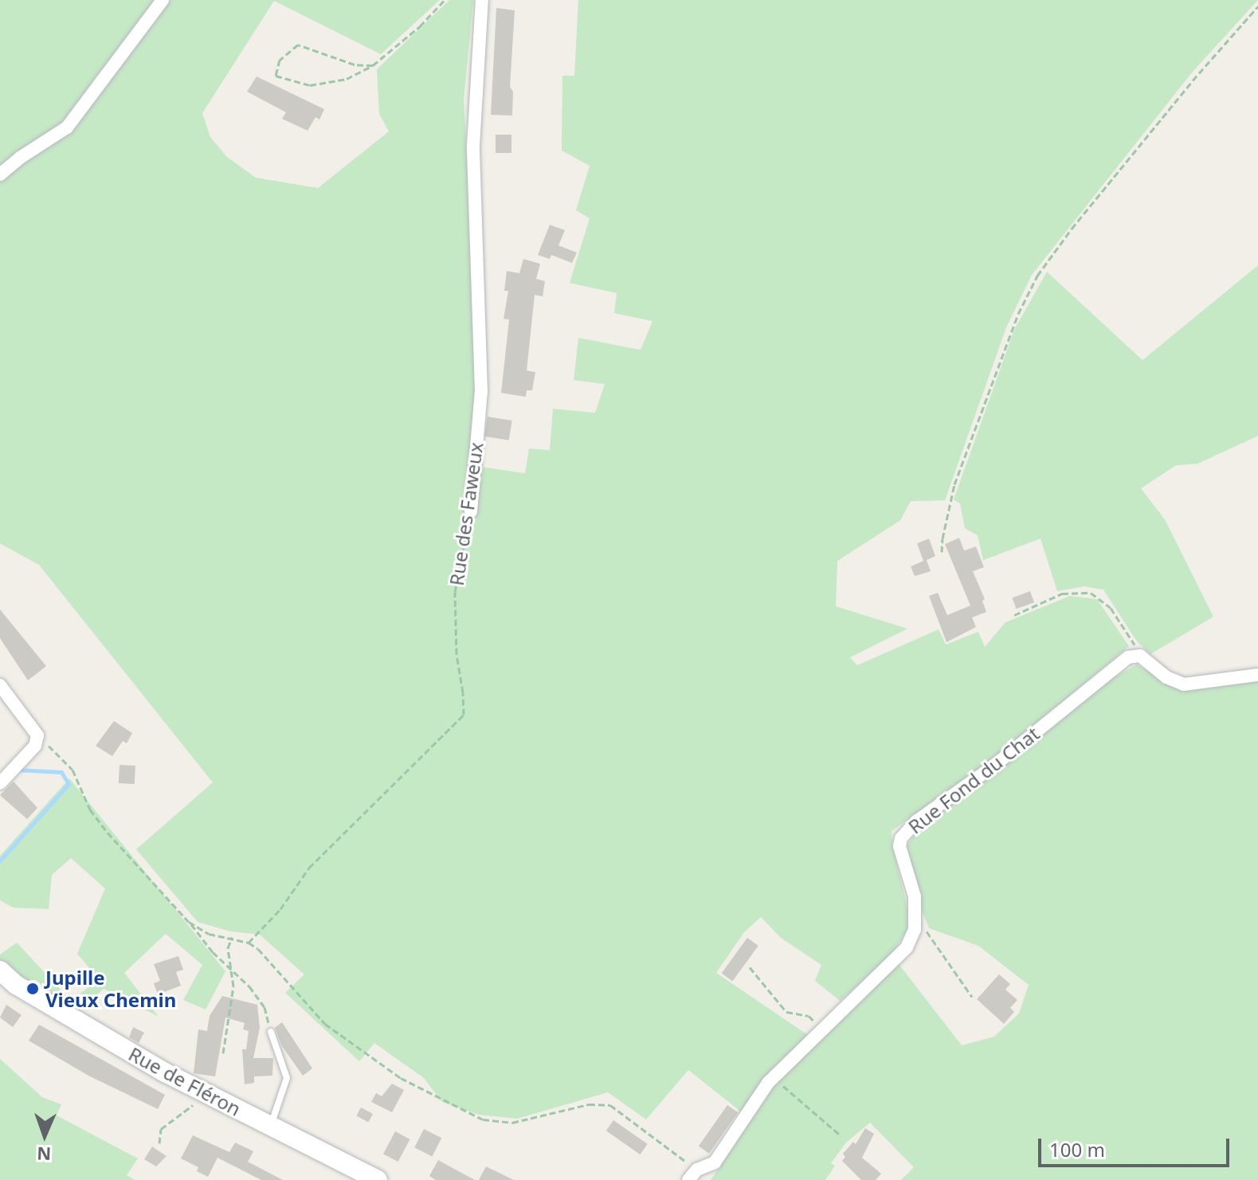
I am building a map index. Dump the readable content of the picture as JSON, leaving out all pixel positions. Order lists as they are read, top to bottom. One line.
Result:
{"streets":{"street":["Rue des Faweux","Rue Fond du Chat","Rue de Fléron"]},"places":["Jupille Vieux Chemin"],"scale_bar":"100 m","north":"bottom"}
